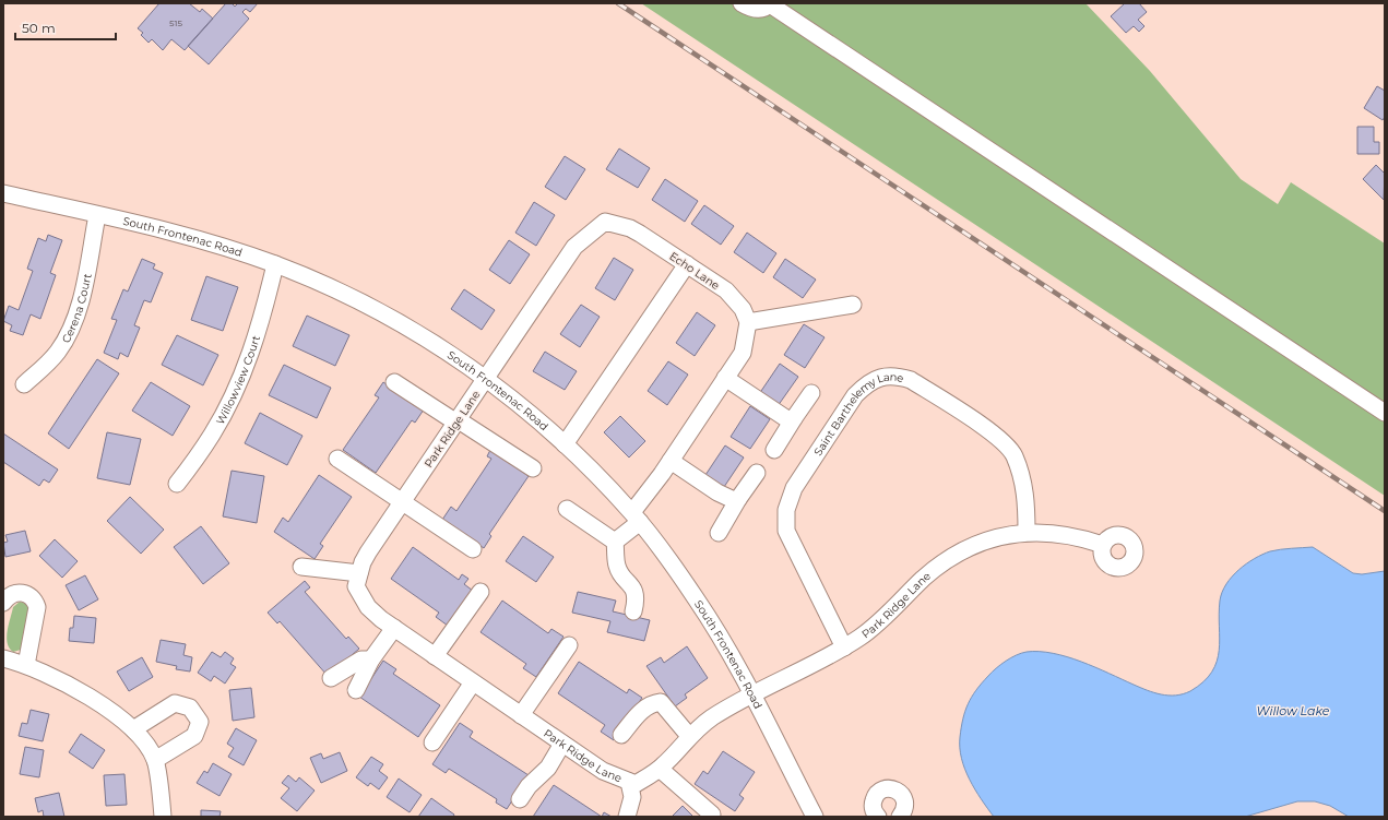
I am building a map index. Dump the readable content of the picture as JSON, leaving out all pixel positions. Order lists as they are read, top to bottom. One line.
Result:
{"streets":{"street":["South Frontenac Road","Echo Lane","Cerena Court","Willowview Court","Saint Barthelemy Lane","Park Ridge Lane"]},"crossings":[["South Frontenac Road","Echo Lane"],["South Frontenac Road","Cerena Court"],["South Frontenac Road","Willowview Court"],["South Frontenac Road","Park Ridge Lane"],["Echo Lane","Park Ridge Lane"],["Saint Barthelemy Lane","Park Ridge Lane"]],"water":["Willow Lake"],"house_numbers":["515"],"scale_bar":"50 m"}
